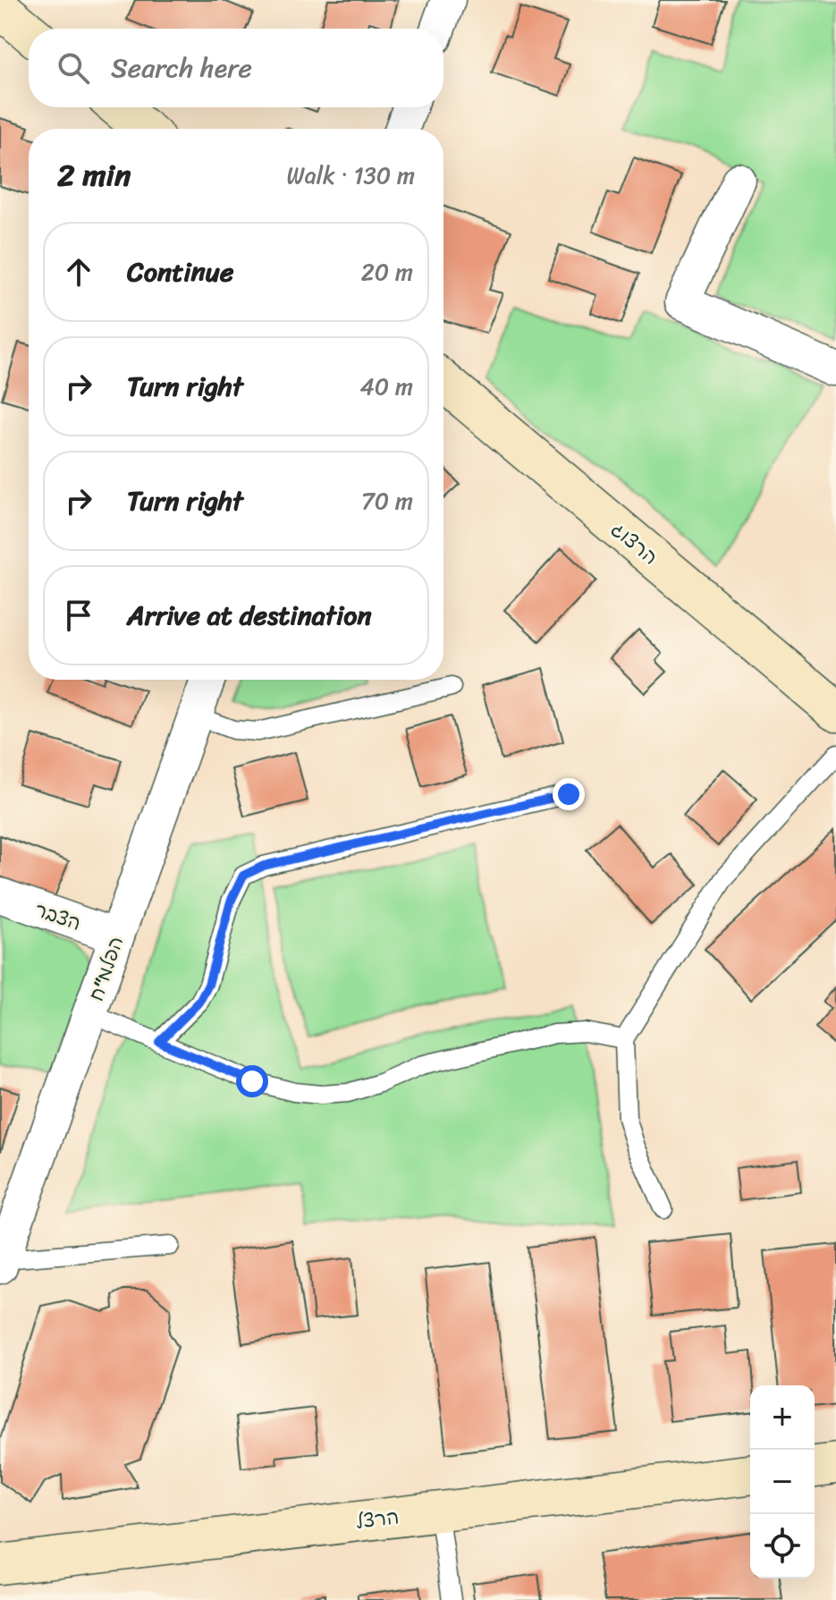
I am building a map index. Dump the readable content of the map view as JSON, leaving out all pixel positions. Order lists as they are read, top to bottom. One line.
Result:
{"streets":{"street":["הרצוג","הצבר","הפלמ\"ח","הרצל"]},"crossings":[["הצבר","הפלמ\"ח"]],"page":{"search":"Search here","heading":["2 min","Walk · 130 m"],"list":[["Continue","20 m"],["Turn right","40 m"],["Turn right","70 m"],"Arrive at destination"],"map_buttons":["+","−"]}}
